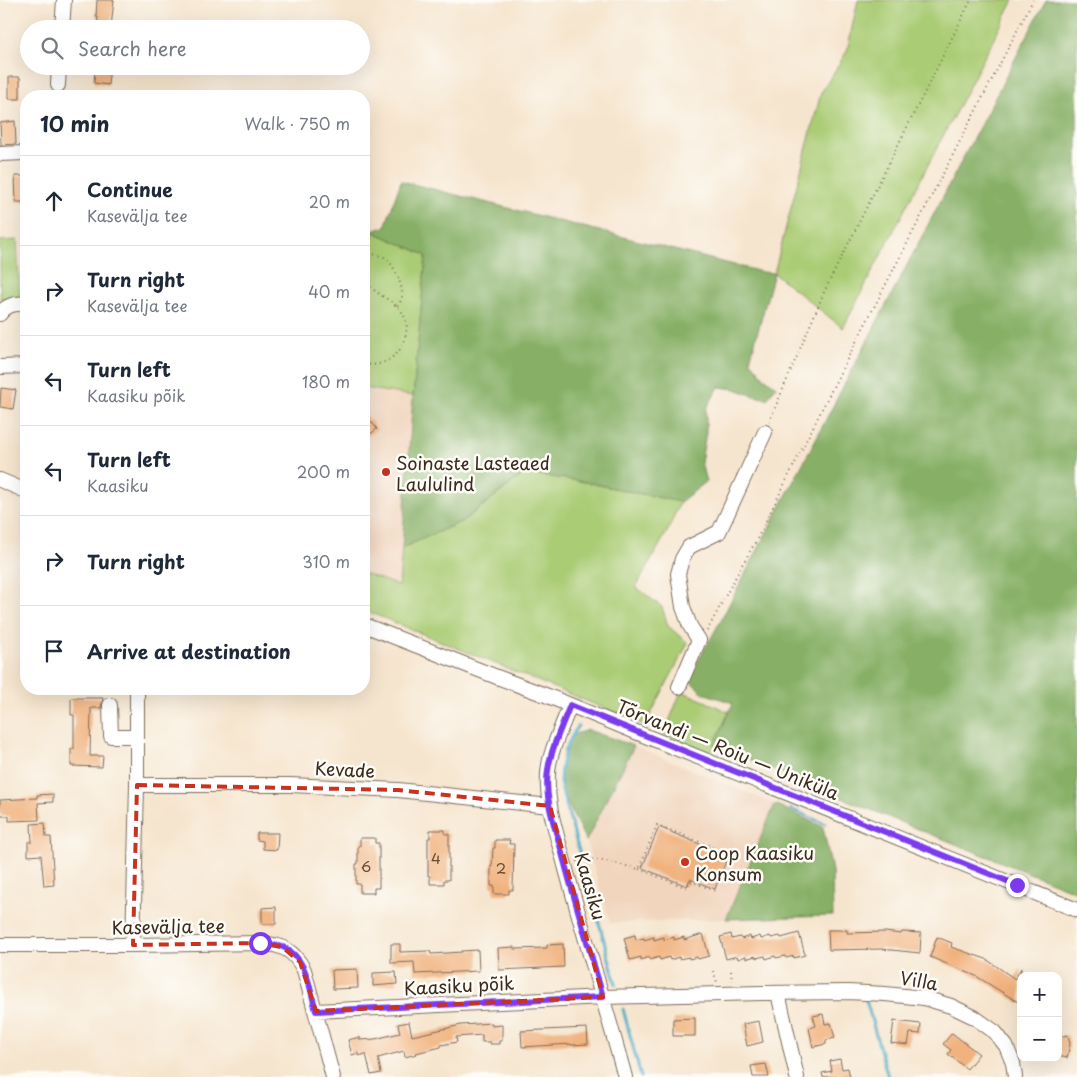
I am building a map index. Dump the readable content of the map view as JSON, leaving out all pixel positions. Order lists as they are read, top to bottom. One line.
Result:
{"streets":{"street":["Tõrvandi — Roiu — Uniküla","Kevade","Kaasiku","Kasevälja tee","Villa","Kaasiku põik"]},"crossings":[["Tõrvandi — Roiu — Uniküla","Kaasiku"],["Kevade","Kaasiku"],["Kaasiku","Villa"],["Kaasiku","Kaasiku põik"],["Kasevälja tee","Kaasiku põik"],["Villa","Kaasiku põik"]],"places":["Soinaste Lasteaed Laululind","Coop Kaasiku Konsum"],"house_numbers":["4","6","2"],"page":{"search":"Search here","heading":["10 min","Walk · 750 m"],"list":[["Continue","Kasevälja tee","20 m"],["Turn right","Kasevälja tee","40 m"],["Turn left","Kaasiku põik","180 m"],["Turn left","Kaasiku","200 m"],["Turn right","310 m"],"Arrive at destination"],"map_buttons":["+","−"]}}
